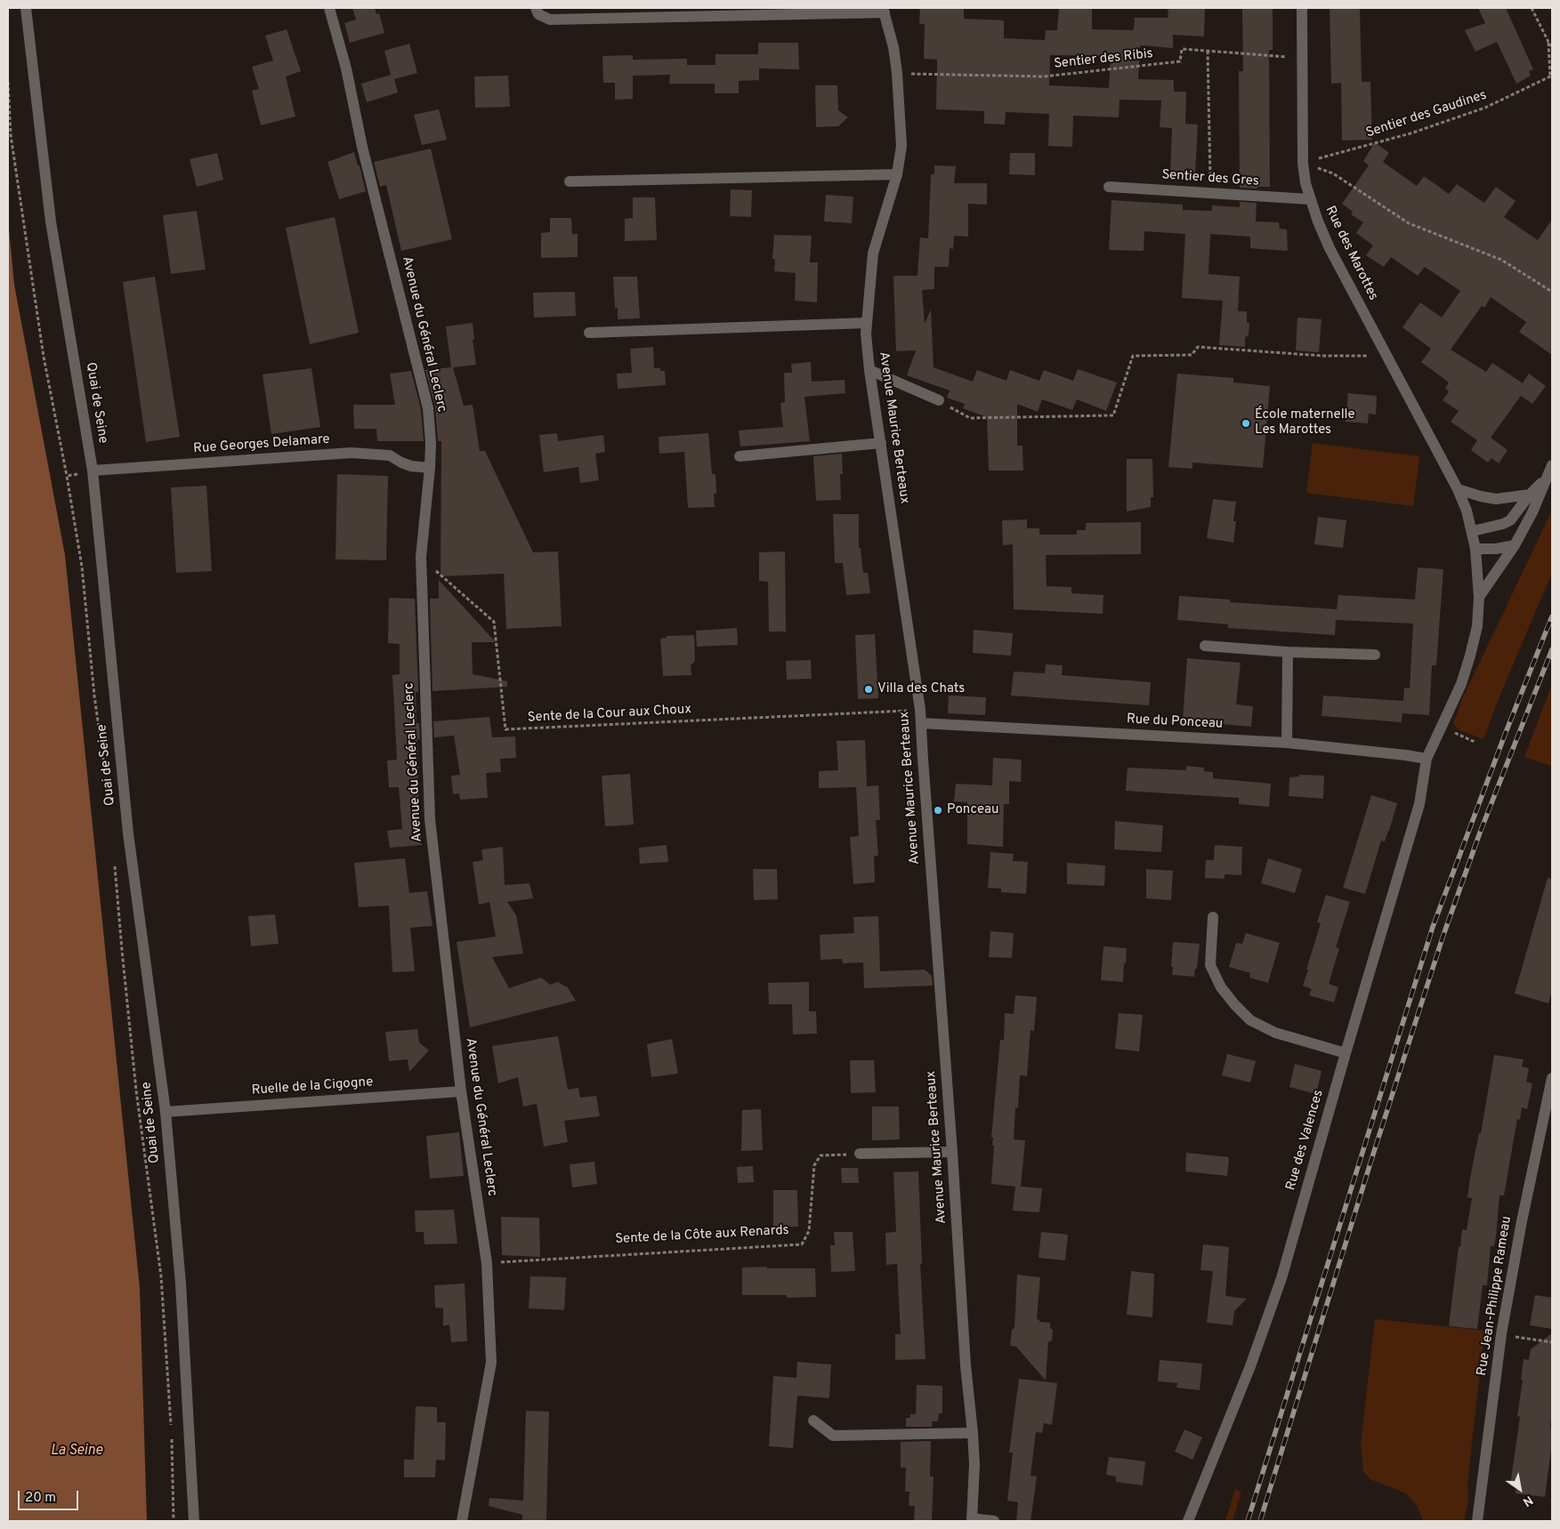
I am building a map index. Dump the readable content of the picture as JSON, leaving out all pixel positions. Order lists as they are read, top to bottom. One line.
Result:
{"streets":{"street":["Sentier des Gres","Rue des Marottes","Avenue du Général Leclerc","Quai de Seine","Avenue Maurice Berteaux","Rue Georges Delamare","Rue du Ponceau","Ruelle de la Cigogne","Rue des Valences","Rue Jean-Philippe Rameau"],"path":["Sentier des Ribis","Sentier des Gaudines","Sente de la Cour aux Choux","Sente de la Côte aux Renards"]},"crossings":[["Sentier des Ribis","Rue des Marottes"],["Sentier des Ribis","Avenue Maurice Berteaux"],["Sentier des Gaudines","Rue des Marottes"],["Sentier des Gres","Rue des Marottes"],["Rue des Marottes","Rue du Ponceau"],["Rue des Marottes","Rue des Valences"],["Avenue du Général Leclerc","Rue Georges Delamare"],["Avenue du Général Leclerc","Sente de la Cour aux Choux"],["Avenue du Général Leclerc","Ruelle de la Cigogne"],["Avenue du Général Leclerc","Sente de la Côte aux Renards"],["Quai de Seine","Rue Georges Delamare"],["Quai de Seine","Ruelle de la Cigogne"],["Avenue Maurice Berteaux","Sente de la Cour aux Choux"],["Avenue Maurice Berteaux","Rue du Ponceau"],["Rue du Ponceau","Rue des Valences"]],"water":["La Seine"],"places":["École maternelle Les Marottes","Villa des Chats","Ponceau"],"scale_bar":"20 m","north":"bottom right"}
